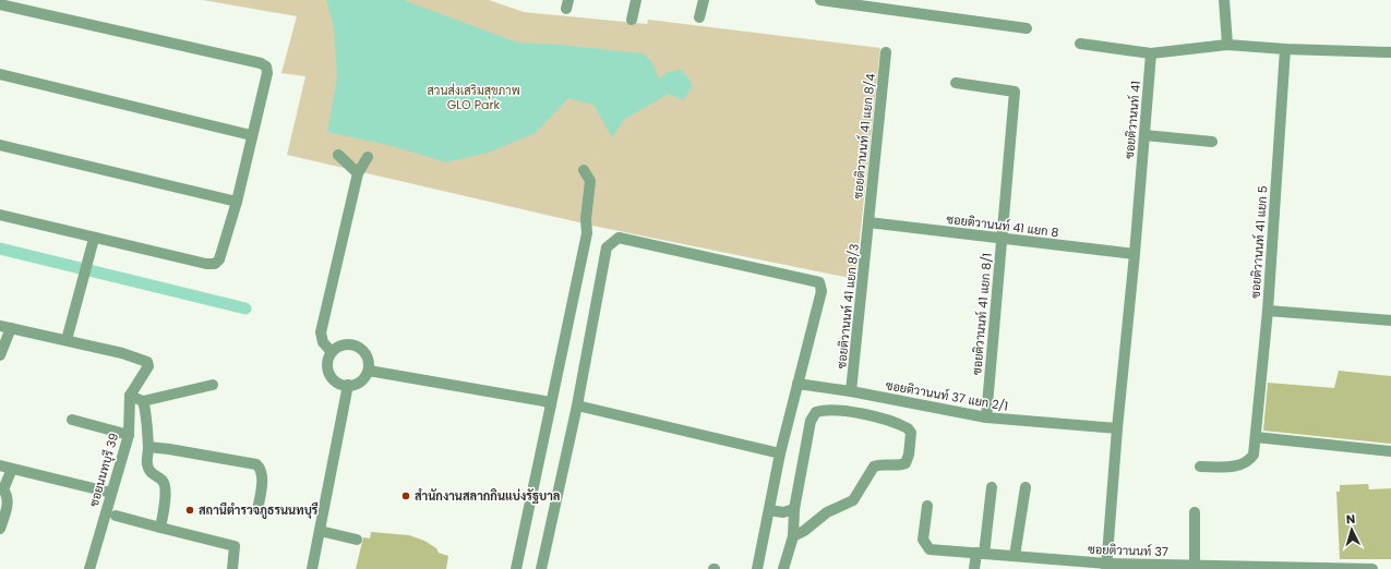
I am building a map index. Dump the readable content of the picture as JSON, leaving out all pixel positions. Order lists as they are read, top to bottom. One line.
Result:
{"streets":{"street":["ซอยติวานนท์ 41","ซอยติวานนท์ 41 แยก 8/4","ซอยติวานนท์ 41 แยก 8","ซอยติวานนท์ 41 แยก 5","ซอยติวานนท์ 41 แยก 8/3","ซอยติวานนท์ 41 แยก 8/1","ซอยติวานนท์ 37 แยก 2/1","ซอยนนทบุรี 39","ซอยติวานนท์ 37"]},"crossings":[["ซอยติวานนท์ 41","ซอยติวานนท์ 41 แยก 8"],["ซอยติวานนท์ 41","ซอยติวานนท์ 37 แยก 2/1"],["ซอยติวานนท์ 41","ซอยติวานนท์ 37"],["ซอยติวานนท์ 41 แยก 8/4","ซอยติวานนท์ 41 แยก 8"],["ซอยติวานนท์ 41 แยก 8/4","ซอยติวานนท์ 41 แยก 8/3"],["ซอยติวานนท์ 41 แยก 8","ซอยติวานนท์ 41 แยก 8/3"],["ซอยติวานนท์ 41 แยก 8","ซอยติวานนท์ 41 แยก 8/1"],["ซอยติวานนท์ 41 แยก 8/3","ซอยติวานนท์ 37 แยก 2/1"],["ซอยติวานนท์ 41 แยก 8/1","ซอยติวานนท์ 37 แยก 2/1"]],"parks":["สวนส่งเสริมสุขภาพ GLO Park"],"places":["สำนักงานสลากกินแบ่งรัฐบาล","สถานีตำรวจภูธรนนทบุรี"],"north":"top"}
